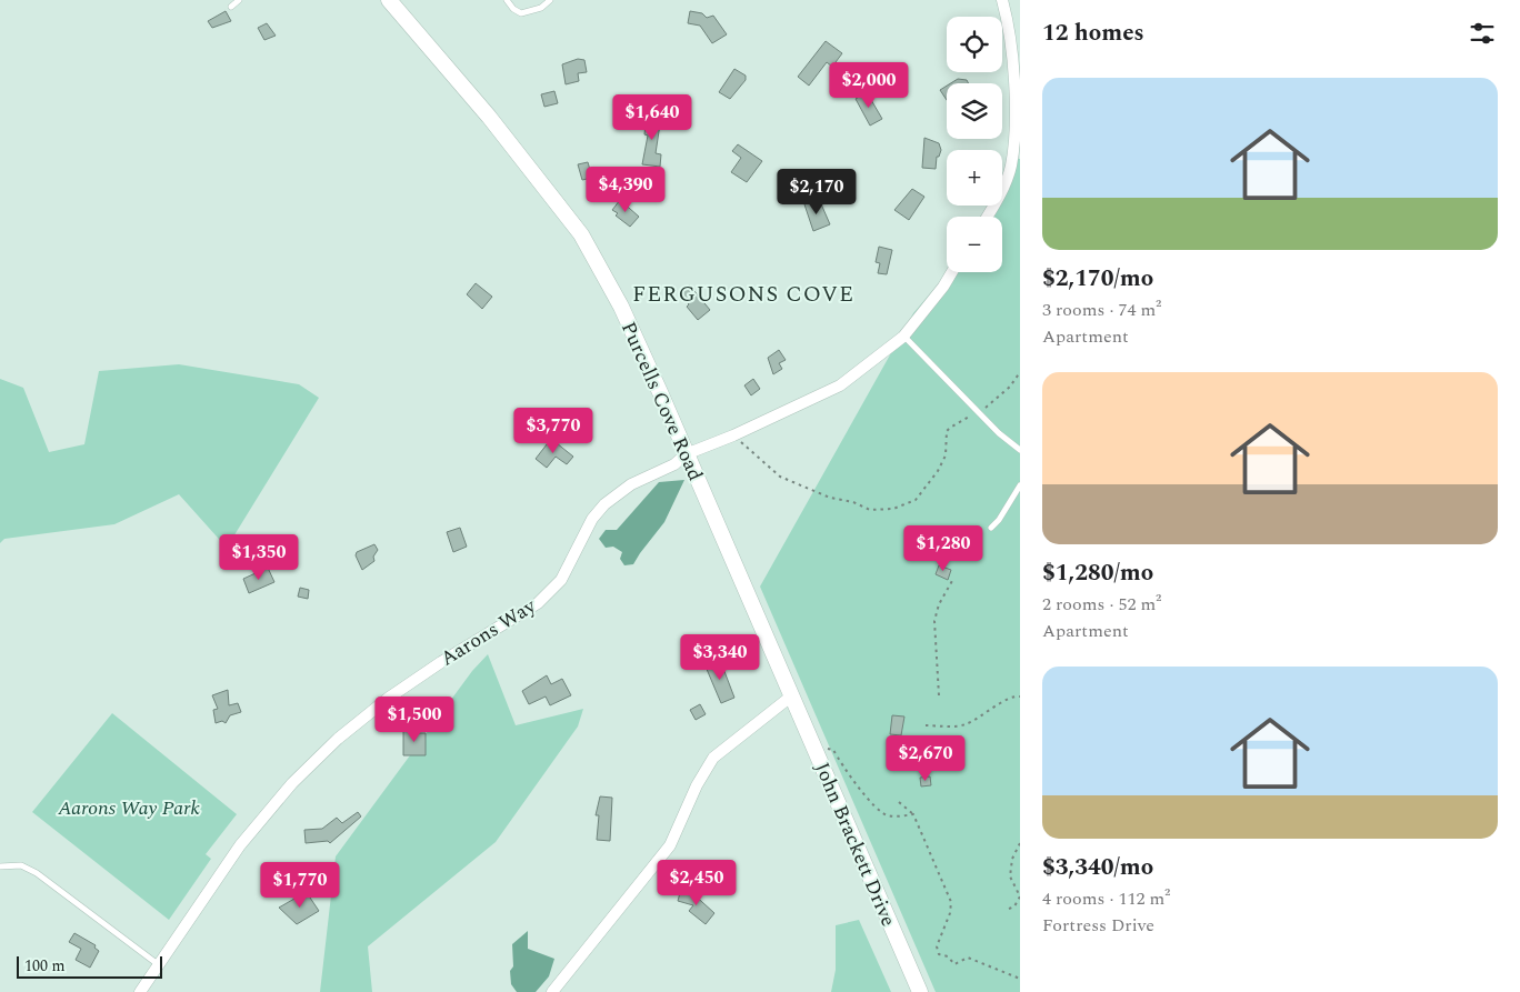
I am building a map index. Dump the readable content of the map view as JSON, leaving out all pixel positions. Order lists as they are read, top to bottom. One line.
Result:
{"streets":{"main road":["Purcells Cove Road","John Brackett Drive"],"street":["Aarons Way"]},"crossings":[["Purcells Cove Road","Aarons Way"],["Purcells Cove Road","John Brackett Drive"]],"districts":["FERGUSONS COVE"],"parks":["Aarons Way Park"],"scale_bar":"100 m","page":{"heading":"12 homes","map_buttons":["+","−"],"price":["$2,000","$1,640","$4,390","$2,170","$3,770","$1,280","$1,350","$3,340","$1,500","$2,670","$2,450","$1,770"],"list":[{"name":"$2,170/mo","note":"3 rooms · 74 m² · Apartment"},{"name":"$1,280/mo","note":"2 rooms · 52 m² · Apartment"},{"name":"$3,340/mo","note":"4 rooms · 112 m² · Fortress Drive"}],"scale":"100 m"}}
